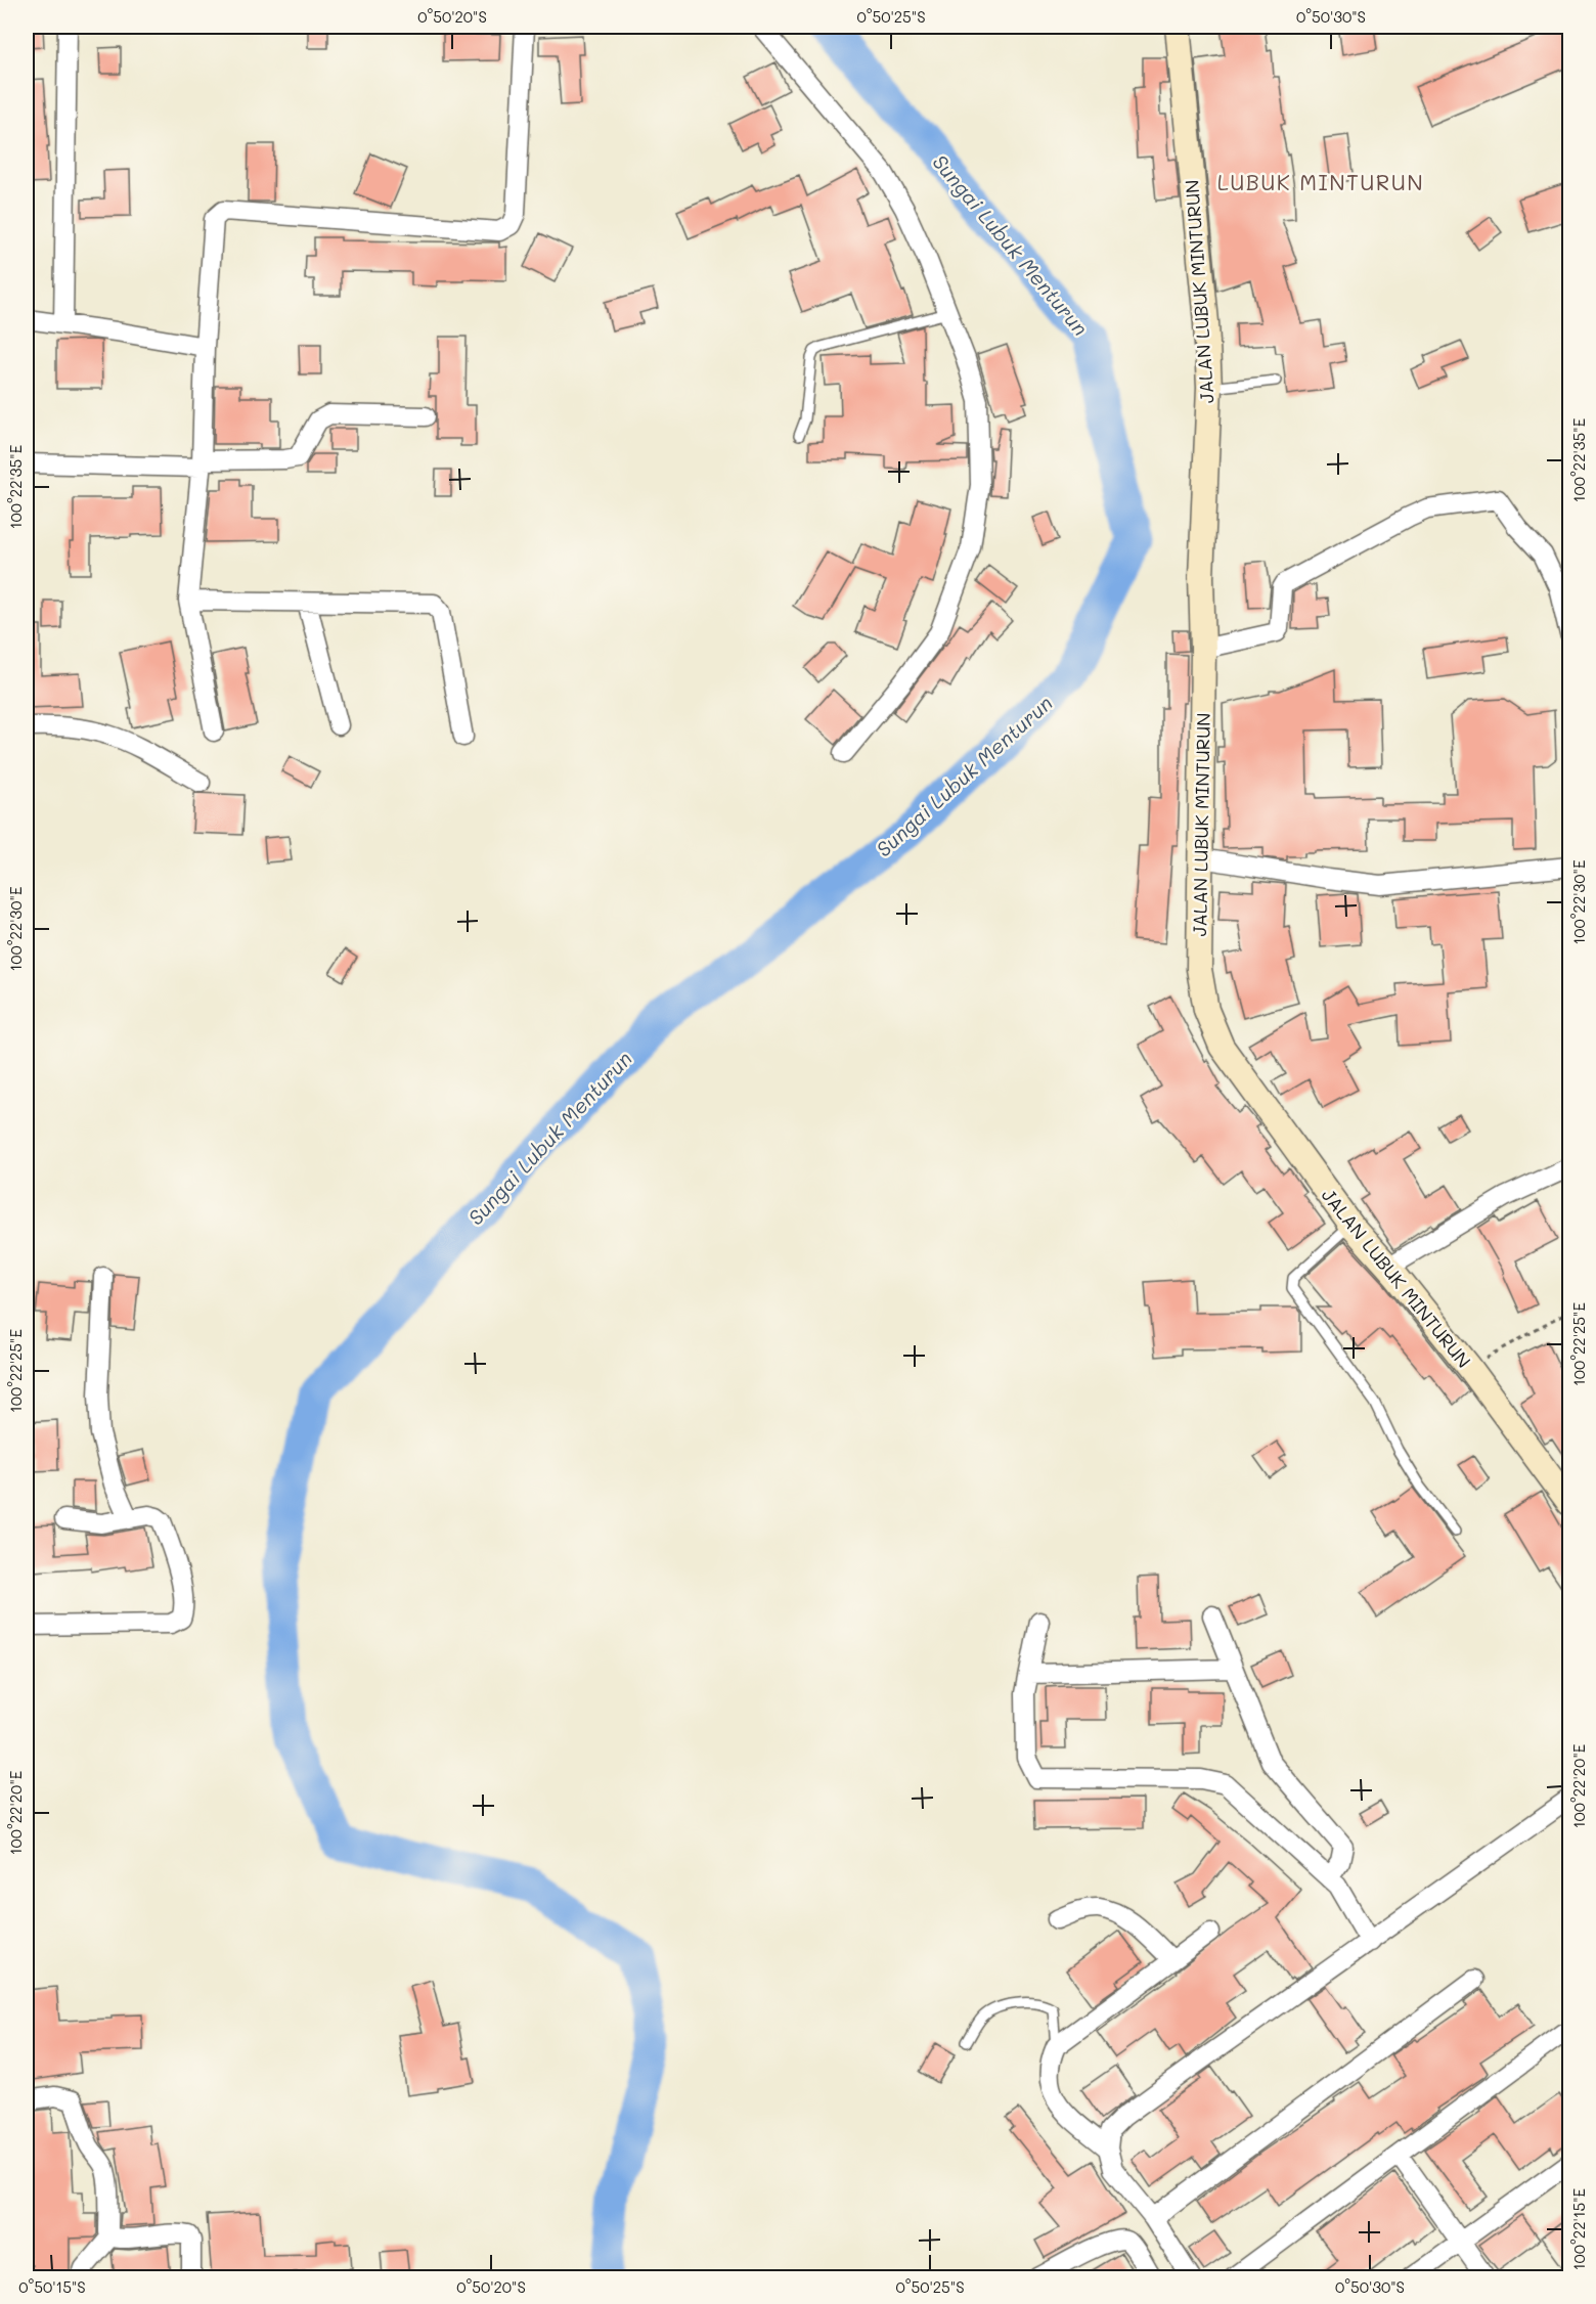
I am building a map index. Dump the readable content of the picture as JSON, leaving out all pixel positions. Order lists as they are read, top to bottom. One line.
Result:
{"streets":{"street":["JALAN LUBUK MINTURUN"]},"districts":["LUBUK MINTURUN"],"water":["Sungai Lubuk Menturun"],"coordinates":["0°50'20\"S","0°50'25\"S","0°50'30\"S","100°22'35\"E","100°22'30\"E","100°22'25\"E","100°22'20\"E","100°22'15\"E","0°50'15\"S"]}
